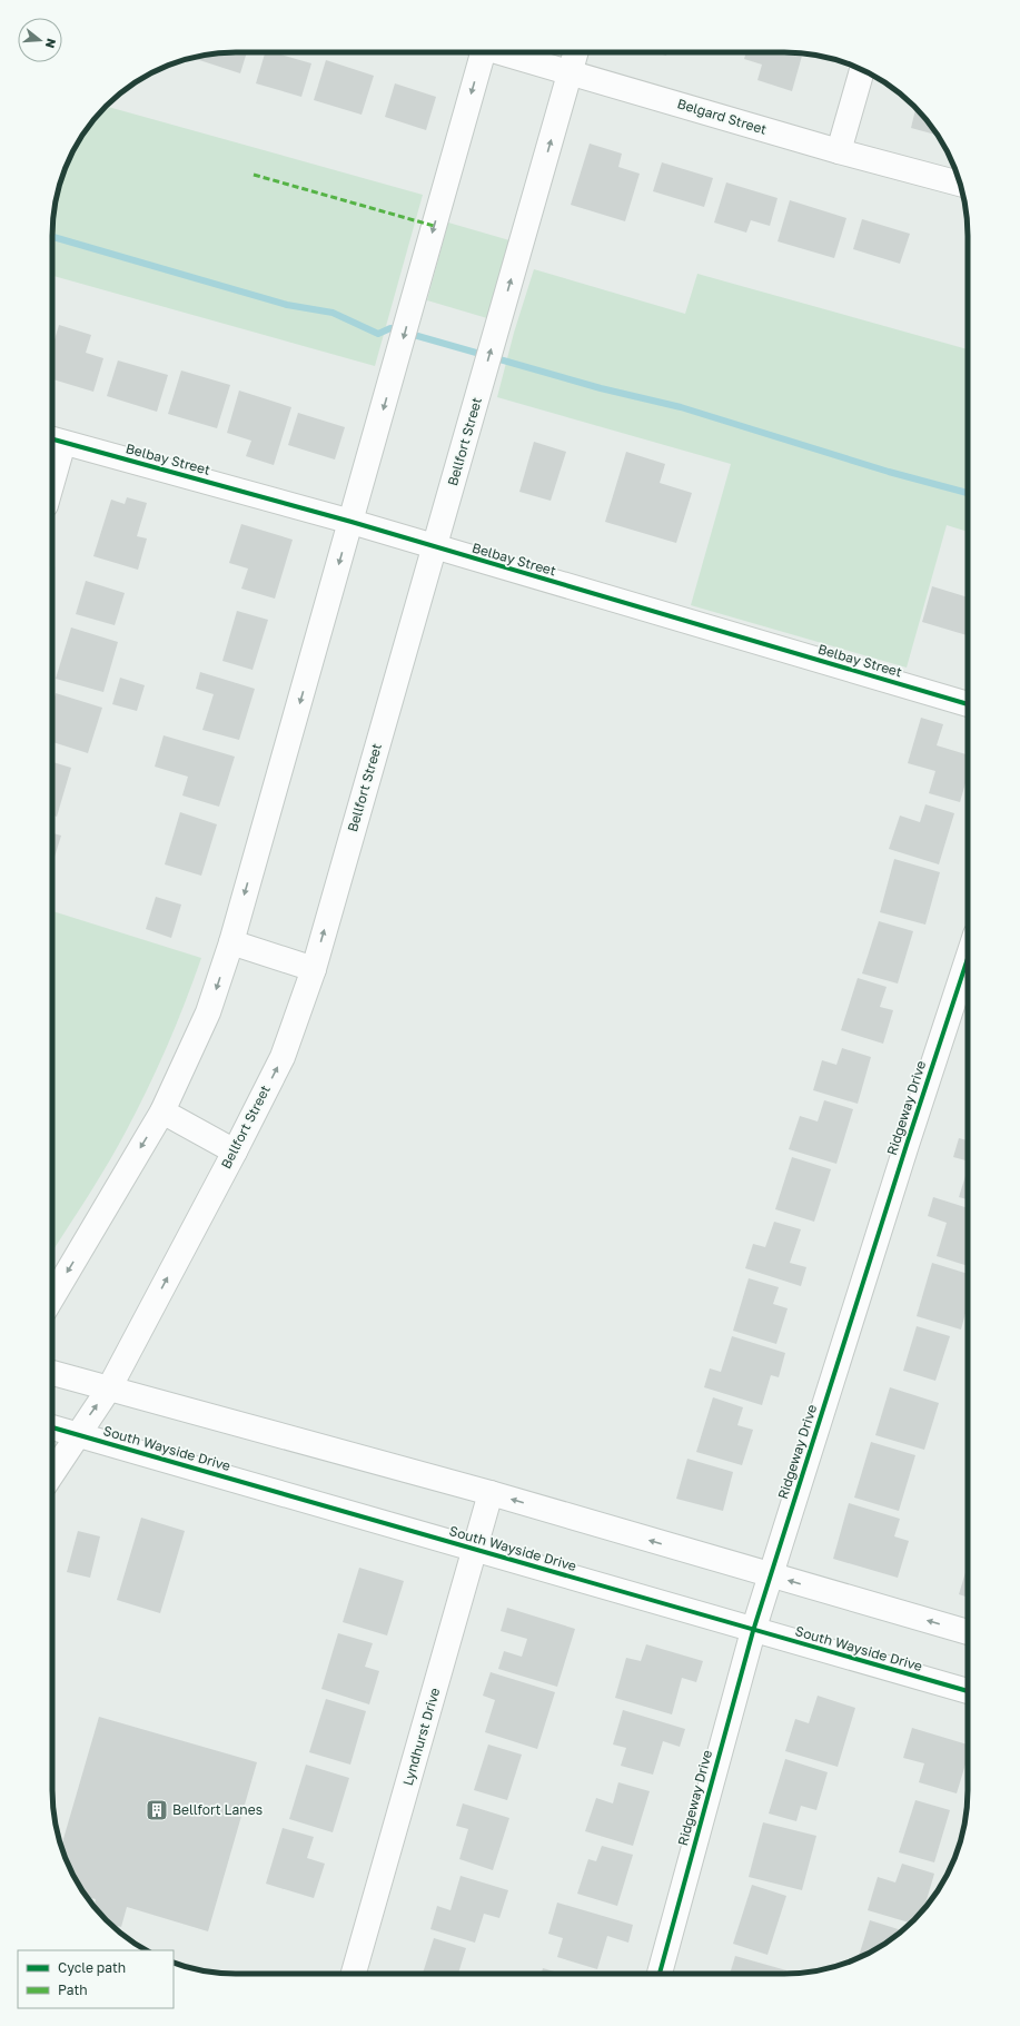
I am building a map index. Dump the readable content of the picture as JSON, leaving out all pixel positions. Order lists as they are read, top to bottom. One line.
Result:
{"streets":{"street":["Belgard Street","Bellfort Street","Belbay Street","Ridgeway Drive","South Wayside Drive","Lyndhurst Drive"]},"crossings":[["Belgard Street","Bellfort Street"],["Bellfort Street","Belbay Street"],["Bellfort Street","South Wayside Drive"],["Ridgeway Drive","South Wayside Drive"],["South Wayside Drive","Lyndhurst Drive"]],"places":{"building":["Bellfort Lanes"]},"legend":["Cycle path","Path"],"north":"right"}
